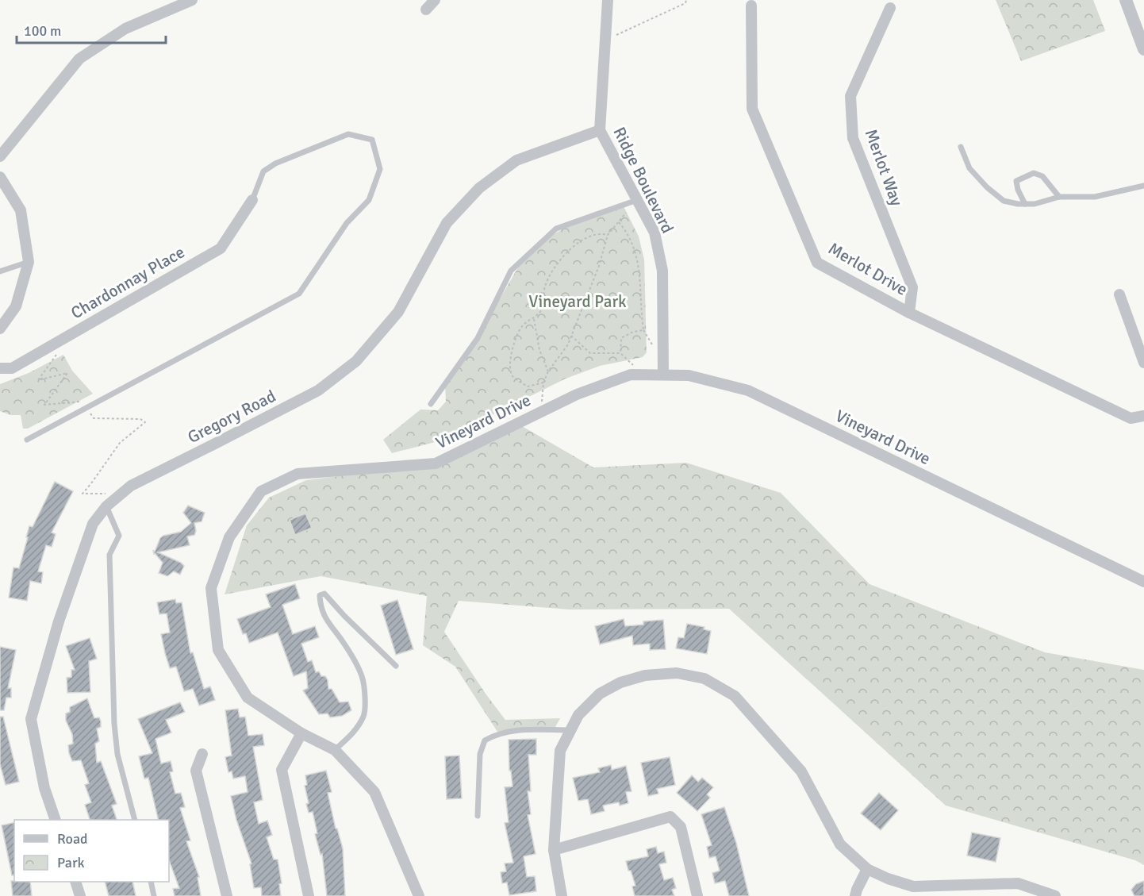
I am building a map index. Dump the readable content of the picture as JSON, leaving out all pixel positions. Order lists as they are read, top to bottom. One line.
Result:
{"streets":{"street":["Merlot Way","Ridge Boulevard","Merlot Drive","Chardonnay Place","Gregory Road","Vineyard Drive"]},"crossings":[["Merlot Way","Merlot Drive"],["Ridge Boulevard","Gregory Road"],["Ridge Boulevard","Vineyard Drive"]],"parks":["Vineyard Park"],"legend":["Road","Park"],"scale_bar":"100 m"}
